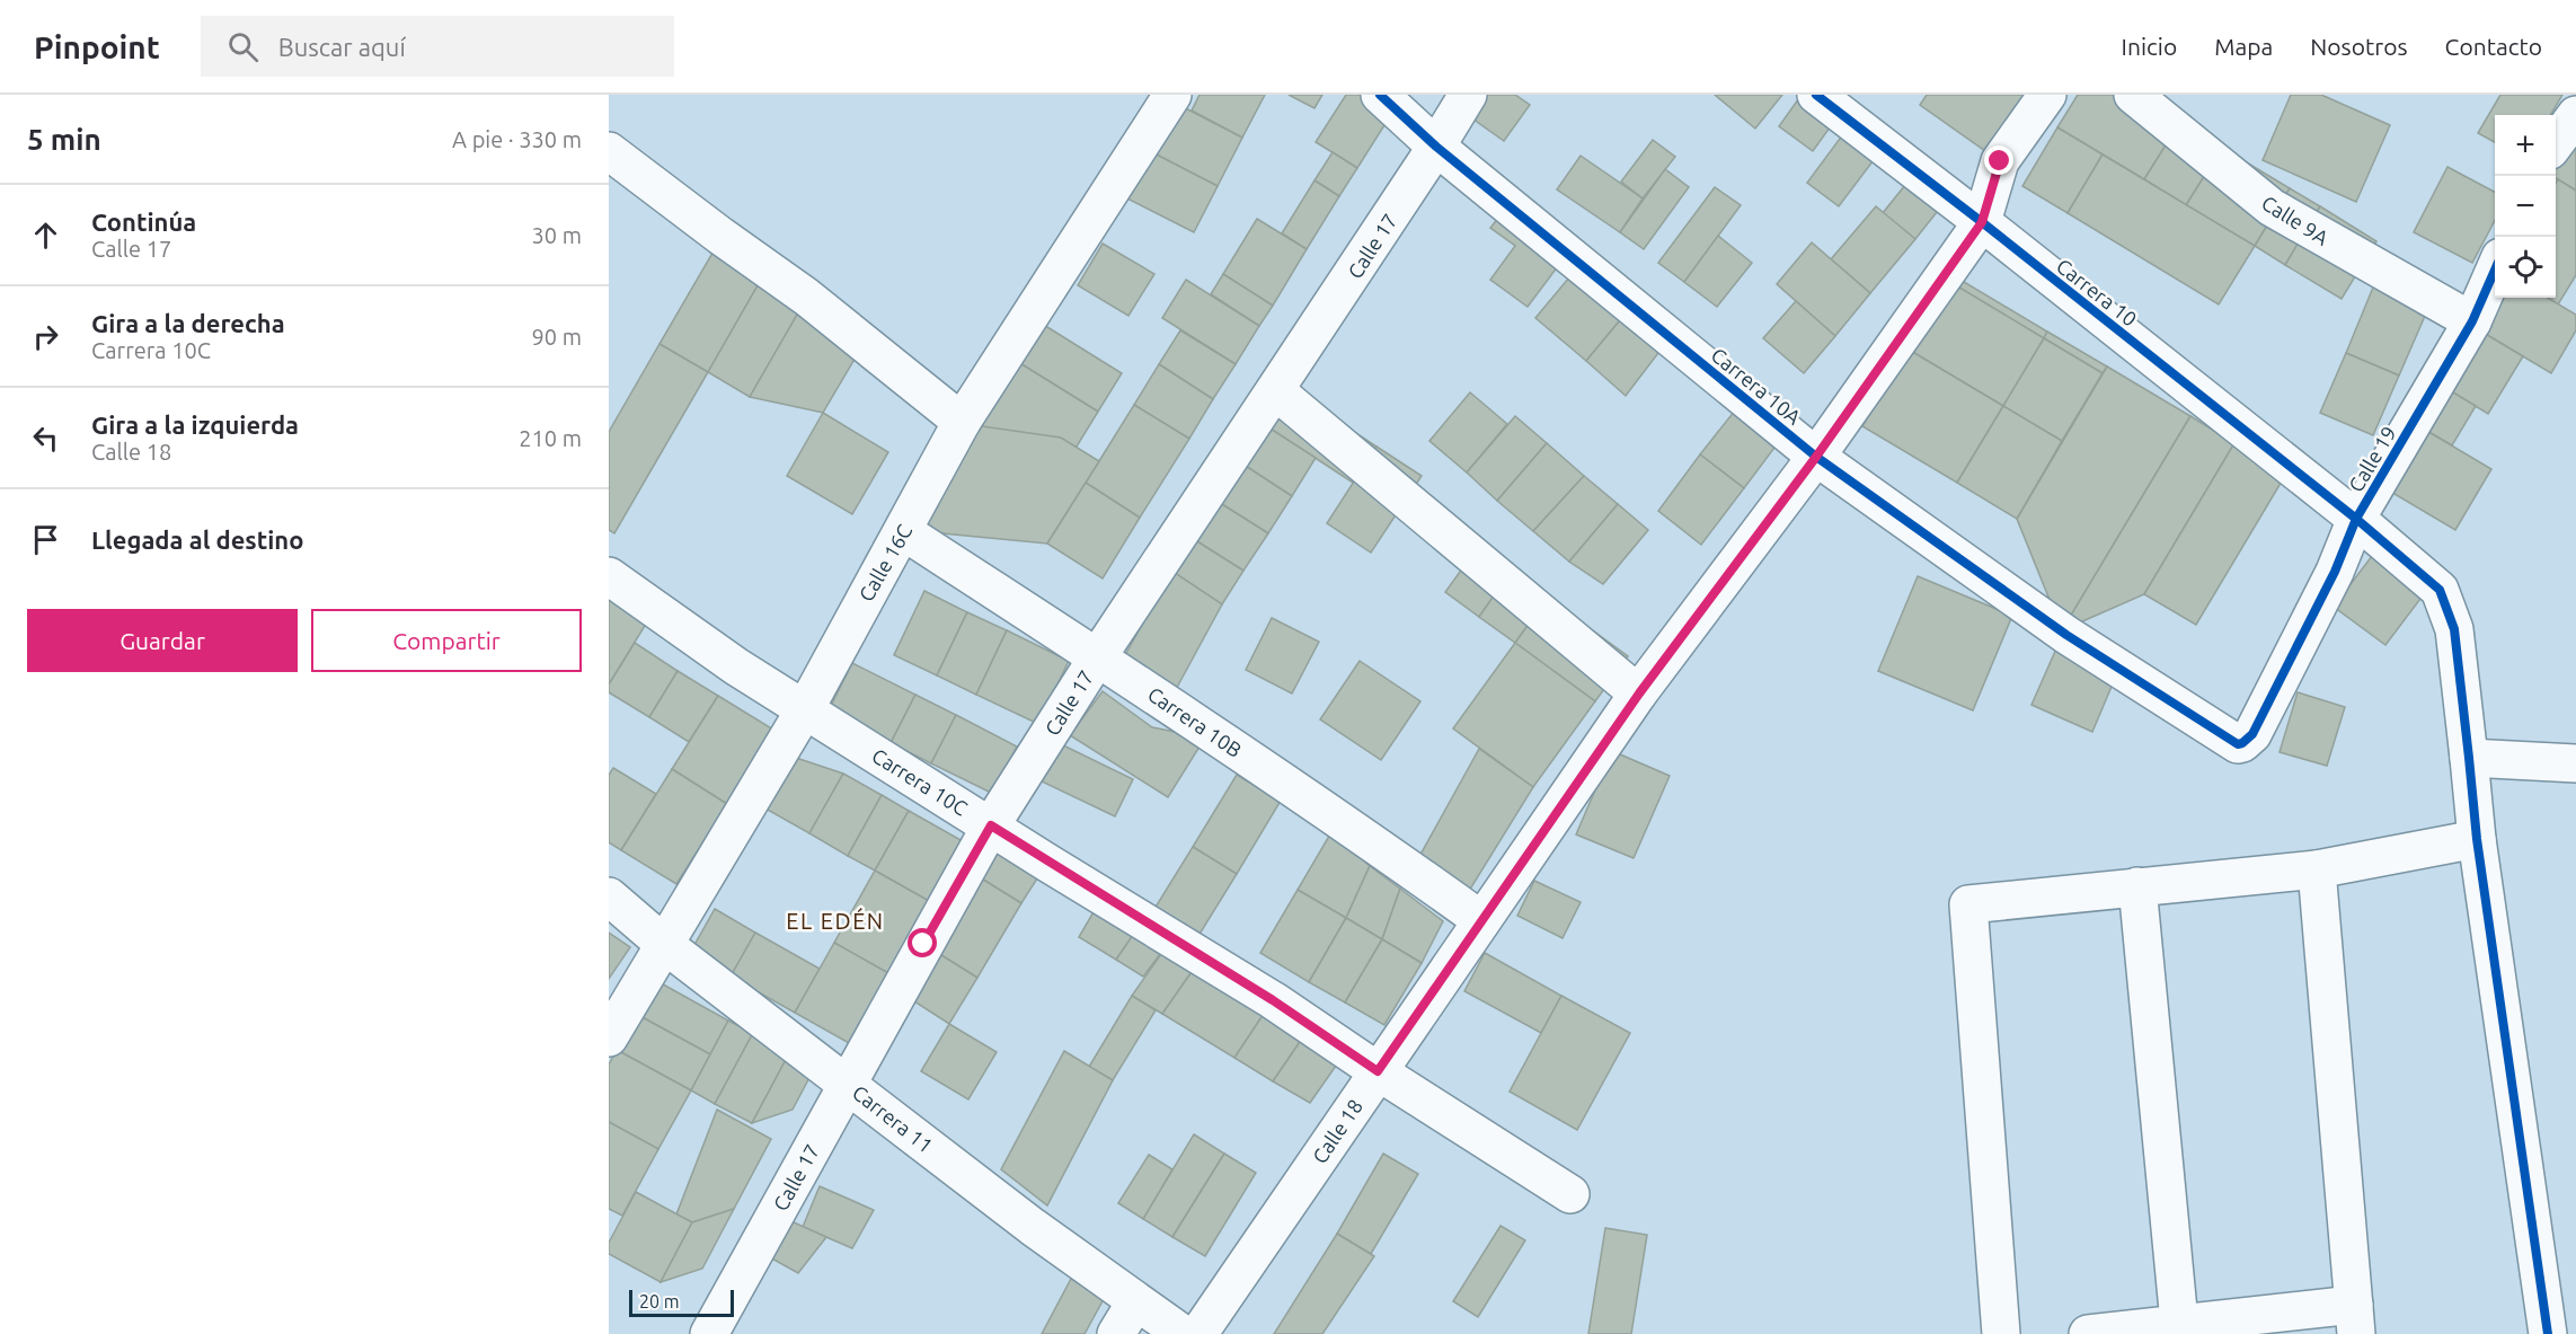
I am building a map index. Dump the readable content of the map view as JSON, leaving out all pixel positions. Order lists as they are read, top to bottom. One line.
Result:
{"streets":{"street":["Calle 9A","Calle 17","Carrera 10","Carrera 10A","Calle 19","Calle 16C","Carrera 10B","Carrera 10C","Carrera 11","Calle 18"]},"crossings":[["Calle 9A","Calle 19"],["Calle 17","Carrera 10A"],["Calle 17","Carrera 10B"],["Calle 17","Carrera 10C"],["Calle 17","Carrera 11"],["Carrera 10","Calle 19"],["Carrera 10","Calle 18"],["Carrera 10A","Calle 19"],["Carrera 10A","Calle 18"],["Calle 16C","Carrera 10B"],["Calle 16C","Carrera 10C"],["Calle 16C","Carrera 11"],["Carrera 10B","Calle 18"],["Carrera 10C","Calle 18"]],"districts":["EL EDÉN"],"scale_bar":"20 m","page":{"header":"Pinpoint","search":"Buscar aquí","nav":["Inicio","Mapa","Nosotros","Contacto"],"heading":["5 min","A pie · 330 m"],"map_buttons":["+","−"],"list":[["Continúa","Calle 17","30 m"],["Gira a la derecha","Carrera 10C","90 m"],["Gira a la izquierda","Calle 18","210 m"],"Llegada al destino"],"buttons":["Guardar","Compartir"],"scale":"20 m"}}
